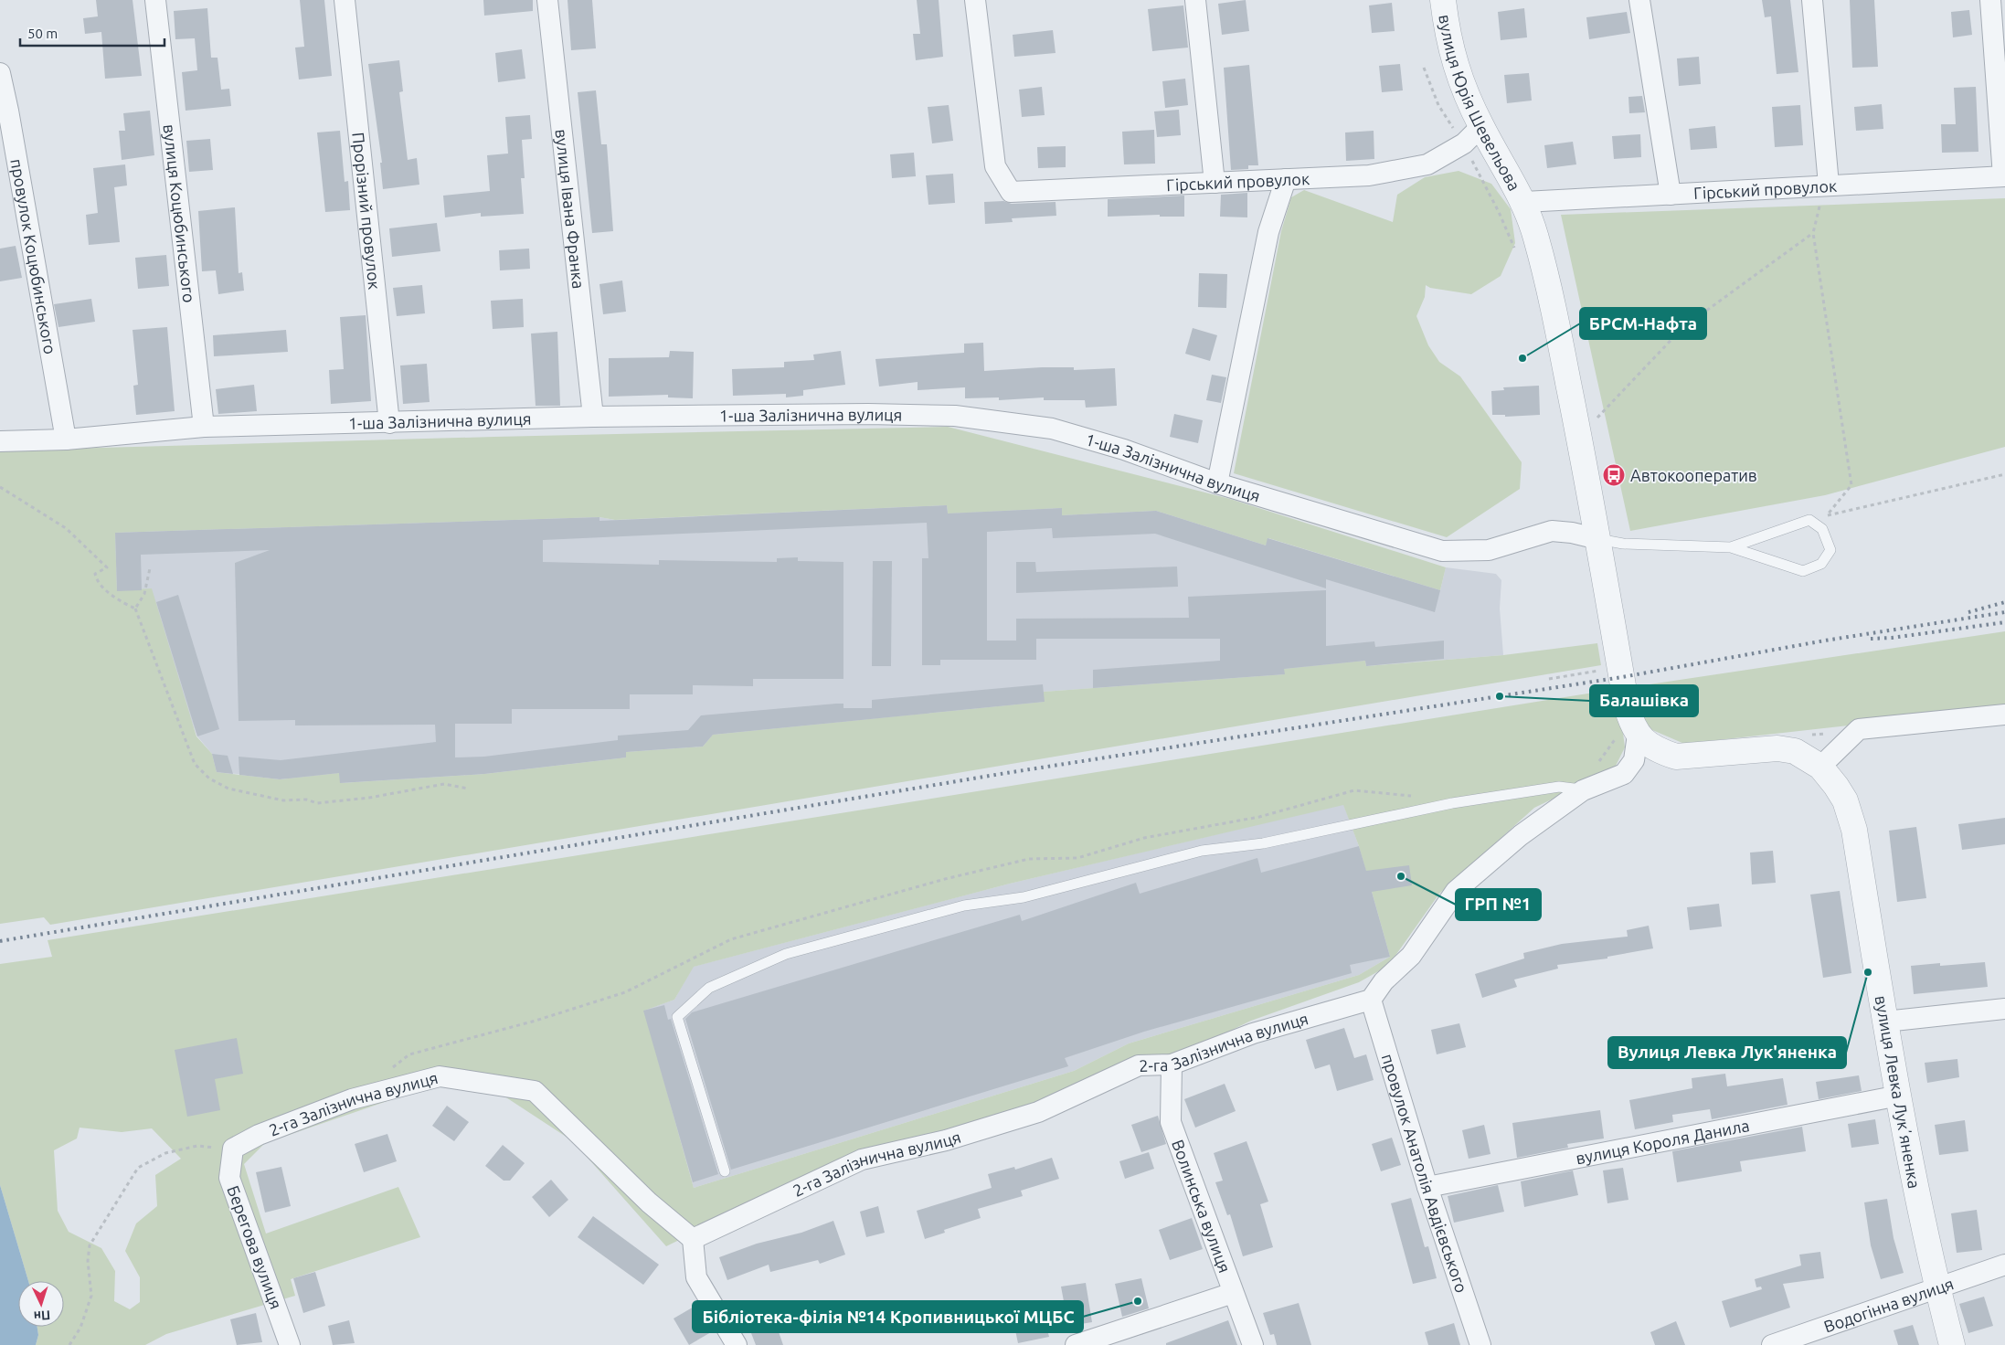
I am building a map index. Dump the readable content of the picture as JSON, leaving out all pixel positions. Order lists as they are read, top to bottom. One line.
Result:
{"streets":{"street":["вулиця Юрія Шевельова","Гірський провулок","вулиця Івана Франка","Прорізний провулок","вулиця Коцюбинського","провулок Коцюбинського","1-ша Залізнична вулиця","2-га Залізнична вулиця","вулиця Левка Лукʼяненка","вулиця Короля Данила","провулок Анатолія Авдієвського","Волинська вулиця","Берегова вулиця","Водогінна вулиця"]},"crossings":[["вулиця Юрія Шевельова","Гірський провулок"],["вулиця Юрія Шевельова","1-ша Залізнична вулиця"],["вулиця Юрія Шевельова","вулиця Левка Лукʼяненка"],["вулиця Івана Франка","1-ша Залізнична вулиця"],["Прорізний провулок","1-ша Залізнична вулиця"],["вулиця Коцюбинського","1-ша Залізнична вулиця"],["провулок Коцюбинського","1-ша Залізнична вулиця"],["2-га Залізнична вулиця","провулок Анатолія Авдієвського"],["2-га Залізнична вулиця","Волинська вулиця"],["2-га Залізнична вулиця","Берегова вулиця"],["вулиця Левка Лукʼяненка","вулиця Короля Данила"],["вулиця Левка Лукʼяненка","Водогінна вулиця"],["вулиця Короля Данила","провулок Анатолія Авдієвського"]],"places":{"other":["БРСМ-Нафта","Балашівка","ГРП №1","Вулиця Левка Лук'яненка","Бібліотека-філія №14 Кропивницької МЦБС"],"bus stop":["Автокооператив"]},"scale_bar":"50 m","north":"bottom"}
